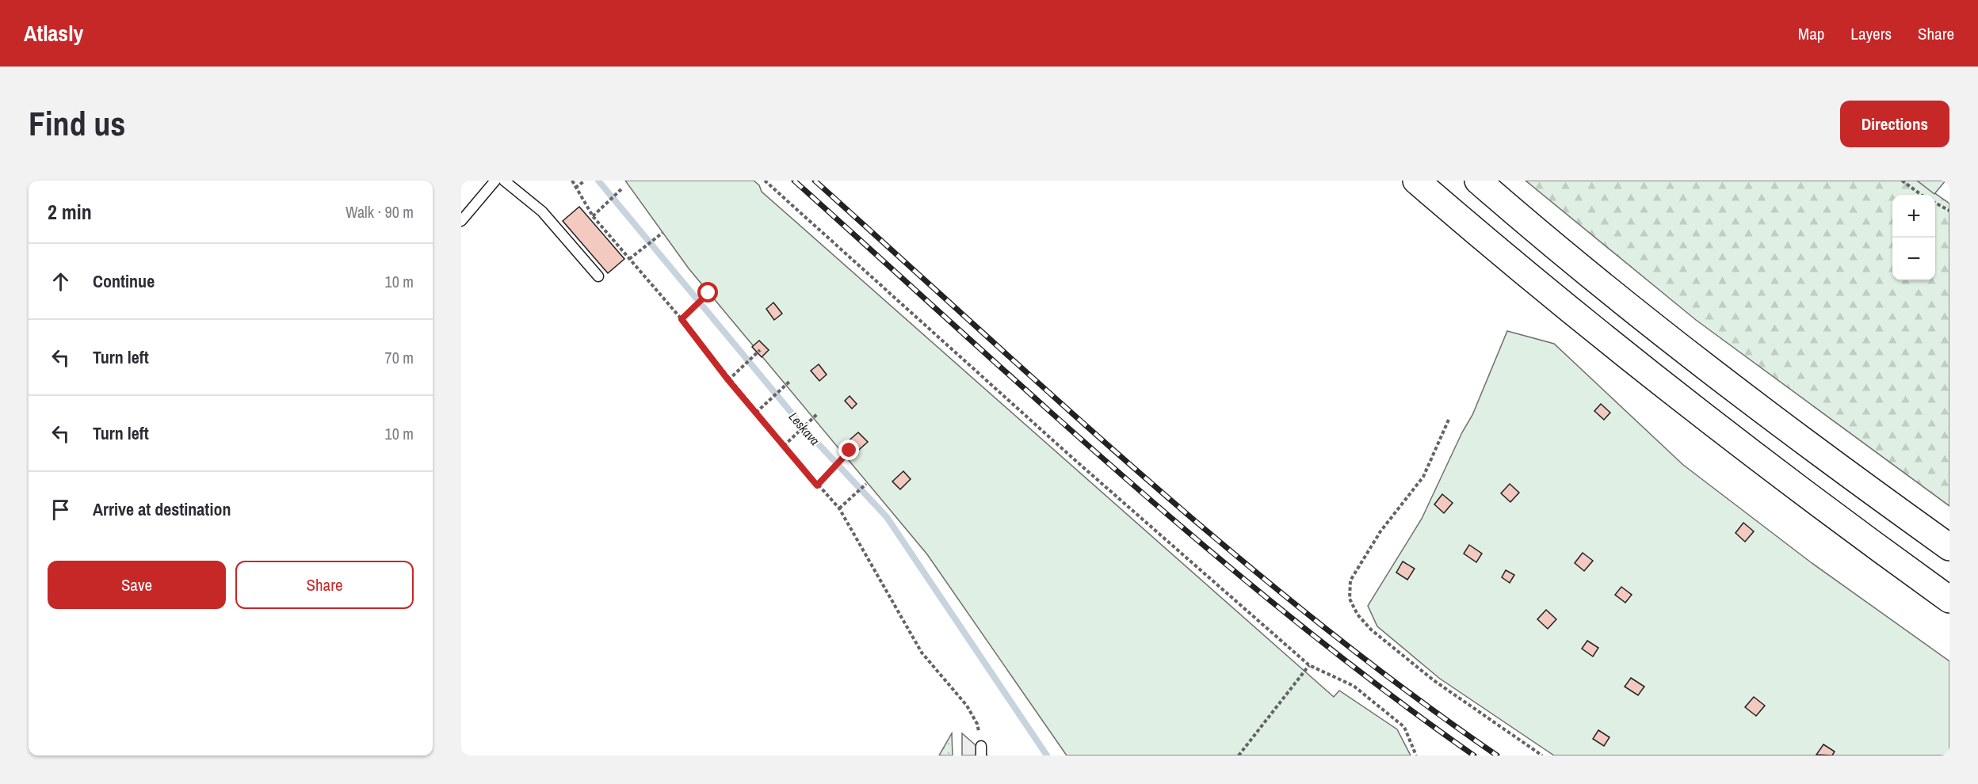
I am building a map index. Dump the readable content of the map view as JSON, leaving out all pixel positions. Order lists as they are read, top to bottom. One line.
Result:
{"water":["Leskava"],"page":{"header":"Atlasly","nav":["Map","Layers","Share"],"buttons":["Directions",["Save","Share"]],"title":"Find us","heading":["2 min","Walk · 90 m"],"map_buttons":["+","−"],"list":[["Continue","10 m"],["Turn left","70 m"],["Turn left","10 m"],"Arrive at destination"]}}
